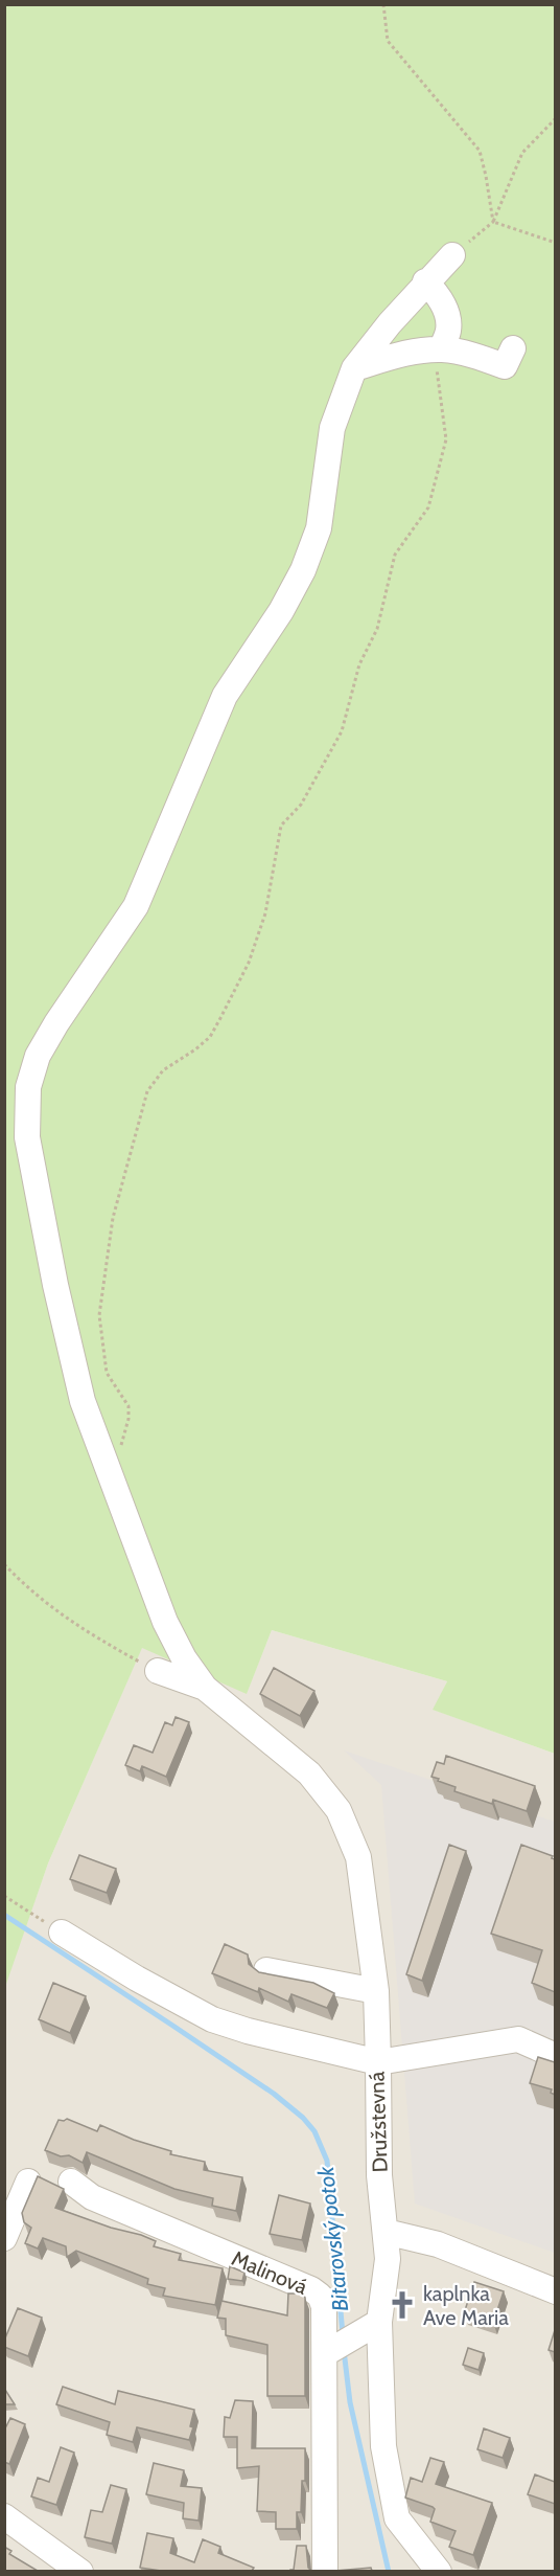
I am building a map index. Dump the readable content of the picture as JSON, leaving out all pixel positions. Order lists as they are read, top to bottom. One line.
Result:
{"streets":{"street":["Družstevná","Malinová"]},"water":["Bitarovský potok"],"places":{"church":["kaplnka Ave Maria"]}}
